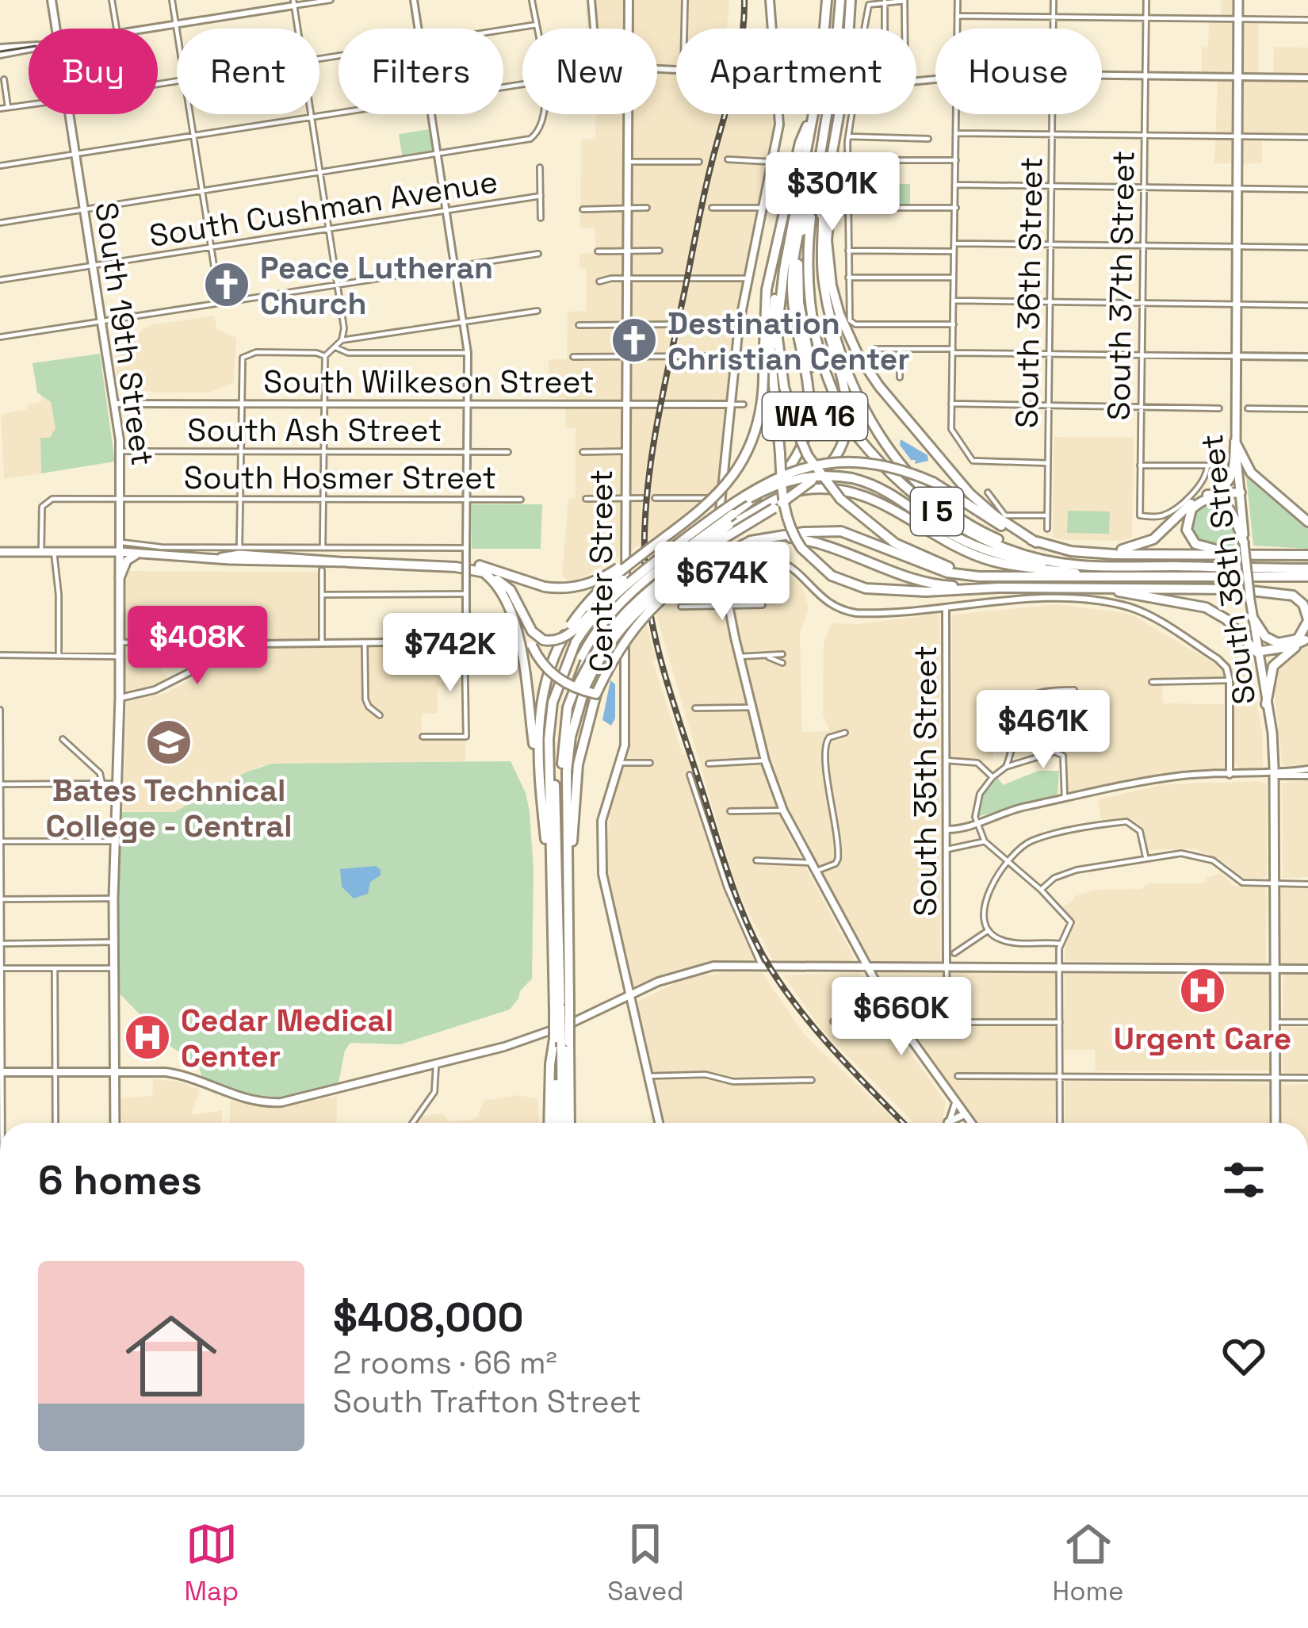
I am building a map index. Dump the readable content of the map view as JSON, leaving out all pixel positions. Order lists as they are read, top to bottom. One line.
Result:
{"streets":{"highway":["WA 16","I 5"],"main road":["South 19th Street","South 38th Street","Center Street"],"street":["South Cushman Avenue","South 37th Street","South 36th Street","South Wilkeson Street","South Ash Street","South Hosmer Street","South 35th Street"]},"crossings":[["South Cushman Avenue","South 19th Street"],["South 19th Street","South Wilkeson Street"],["South 19th Street","South Ash Street"],["South 19th Street","South Hosmer Street"],["South Wilkeson Street","Center Street"],["WA 16","I 5"]],"places":{"church":["Peace Lutheran Church","Destination Christian Center"],"school or university":["Bates Technical College - Central"],"hospital":["Urgent Care","Cedar Medical Center"]},"page":{"chip":["Buy","Rent","Filters","New","Apartment","House"],"price":["$301K","$674K","$408K","$742K","$461K","$660K"],"heading":"6 homes","list":[{"name":"$408,000","note":"2 rooms · 66 m² · South Trafton Street"}],"tabs":["Map","Saved","Home"]}}
